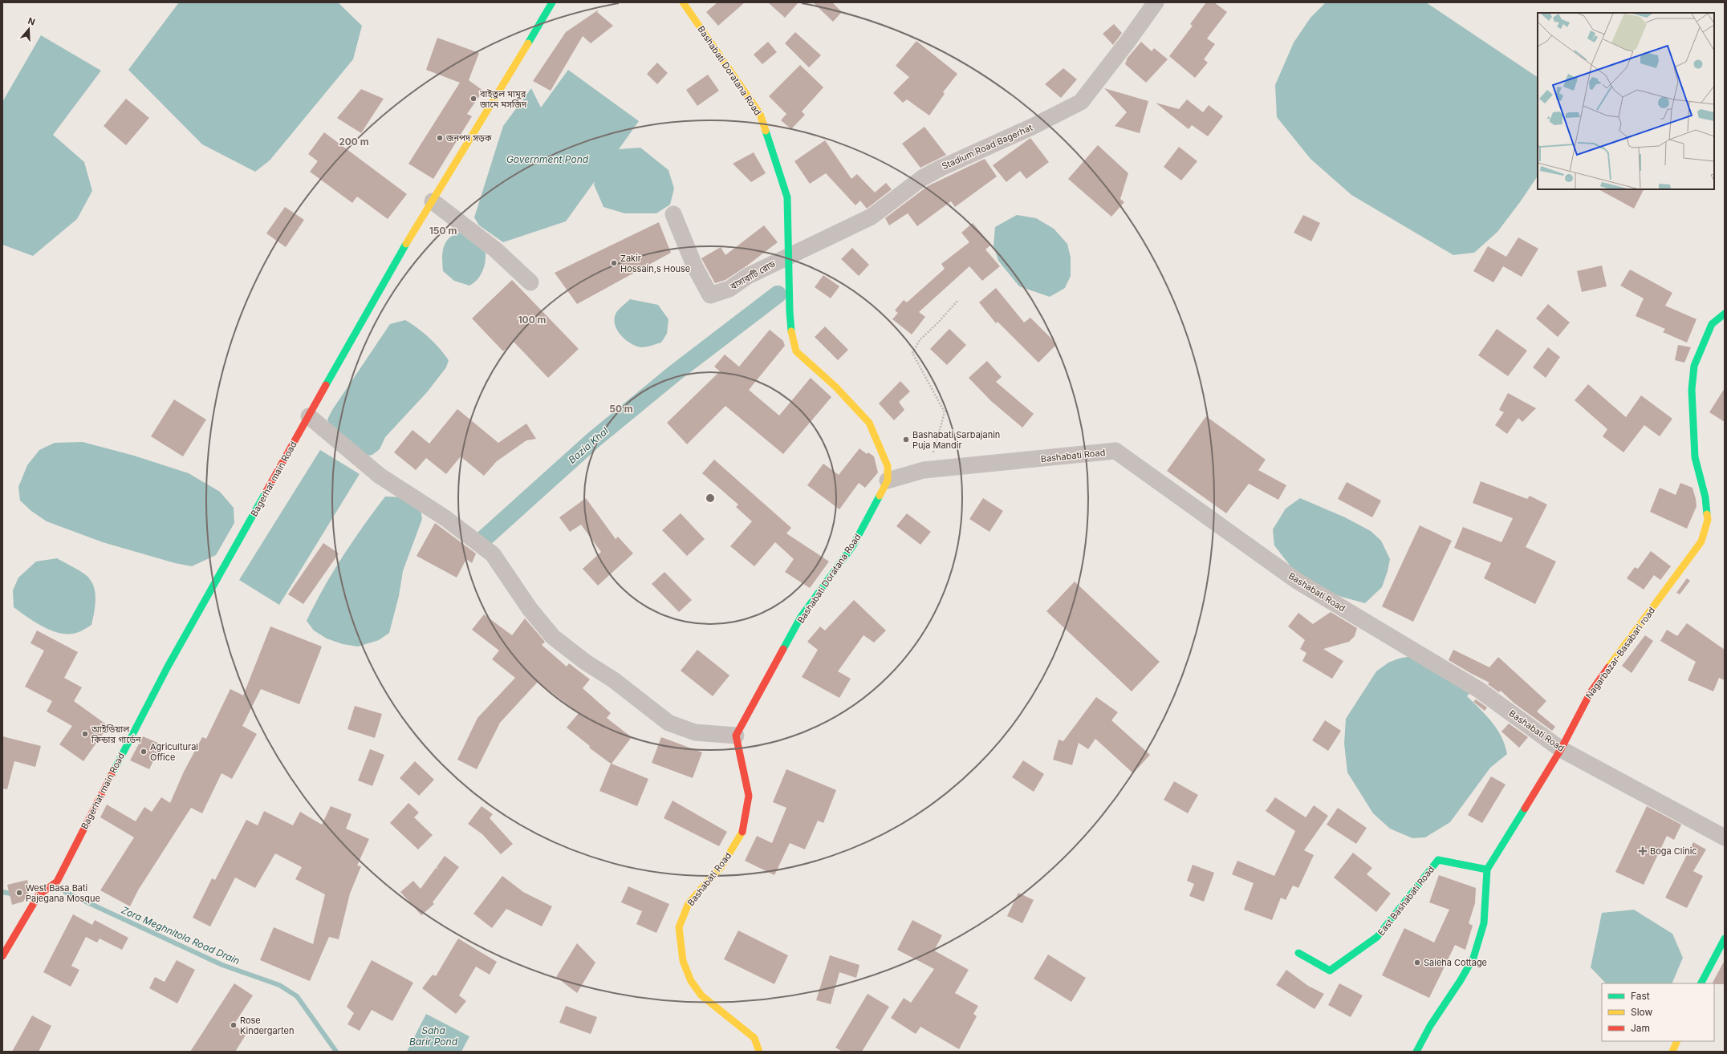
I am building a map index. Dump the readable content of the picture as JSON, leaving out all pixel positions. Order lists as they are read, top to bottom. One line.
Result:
{"streets":{"street":["Bashabati Doratana Road","Stadium Road Bagerhat","বাসাবাটি রোড","Bashabati Road","Bagerhat main Road","Nagarbazar-Basabari road","East Bashabati Road"]},"crossings":[["Bashabati Doratana Road","Stadium Road Bagerhat"],["Bashabati Doratana Road","বাসাবাটি রোড"],["Bashabati Doratana Road","Bashabati Road"],["Stadium Road Bagerhat","বাসাবাটি রোড"],["Bashabati Road","Nagarbazar-Basabari road"],["Nagarbazar-Basabari road","East Bashabati Road"]],"water":["Government Pond","Bazia Khal","Zora Meghnitola Road Drain","Saha Barir Pond"],"places":{"other":["বাইতুল মামুর জামে মসজিদ","জনপদ সড়ক","Zakir Hossain,s House","Bashabati Sarbajanin Puja Mandir","আইডিয়াল কিন্ডার গার্ডেন","Agricultural Office","West Basa Bati Pajegana Mosque","Saleha Cottage","Rose Kindergarten"],"health":["Boga Clinic"]},"legend":["Fast","Slow","Jam"],"north":"top","rings":["200 m","150 m","100 m","50 m"]}
